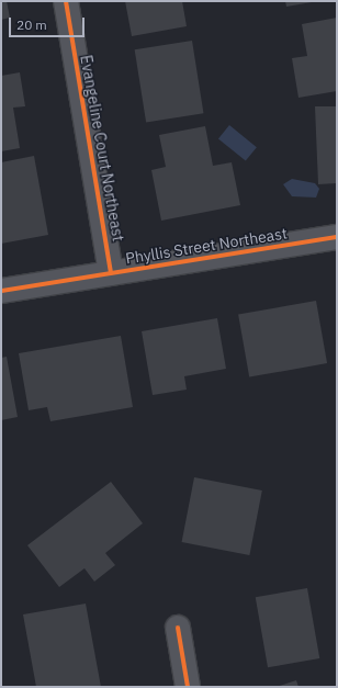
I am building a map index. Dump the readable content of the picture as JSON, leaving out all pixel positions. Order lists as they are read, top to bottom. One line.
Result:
{"streets":{"street":["Evangeline Court Northeast","Phyllis Street Northeast"]},"crossings":[["Evangeline Court Northeast","Phyllis Street Northeast"]],"scale_bar":"20 m"}
